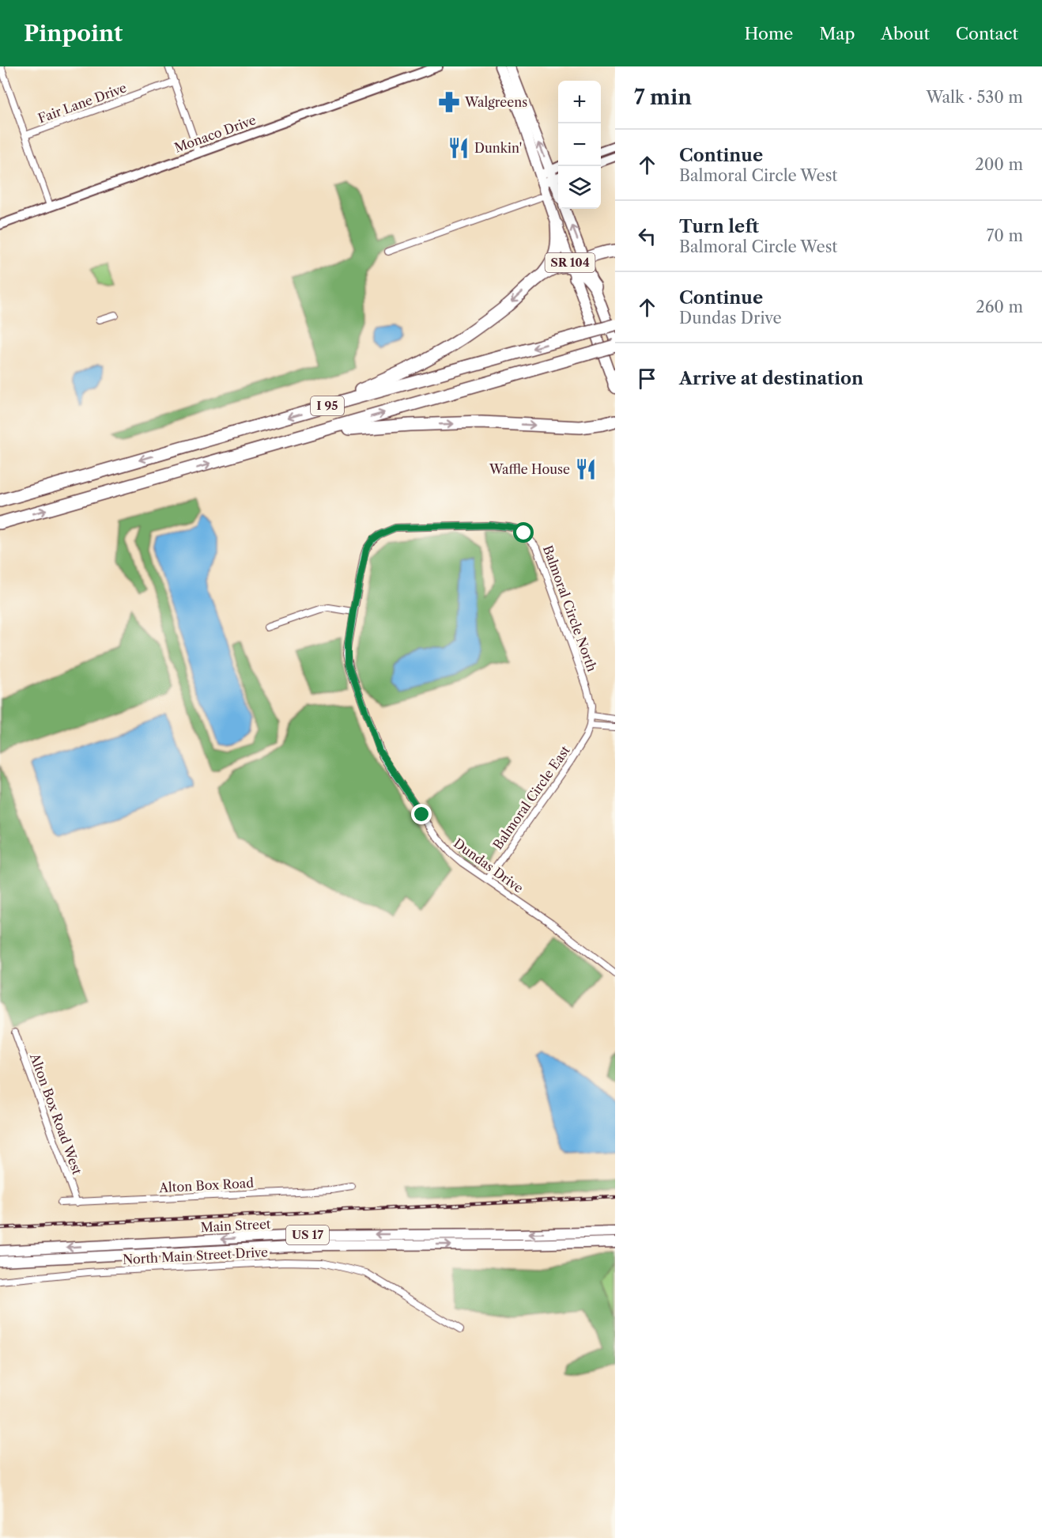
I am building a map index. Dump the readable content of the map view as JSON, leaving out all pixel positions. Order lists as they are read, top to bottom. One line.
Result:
{"streets":{"highway":["I 95"],"main road":["SR 104","Main Street","US 17"],"street":["Fair Lane Drive","Monaco Drive","Balmoral Circle North","Balmoral Circle East","Dundas Drive","Alton Box Road West","Alton Box Road","North Main Street Drive"]},"crossings":[["Balmoral Circle North","Balmoral Circle East"],["Balmoral Circle North","Dundas Drive"],["Balmoral Circle East","Dundas Drive"],["Alton Box Road West","Alton Box Road"]],"places":{"pharmacy":["Walgreens"],"restaurant":["Dunkin'","Waffle House"]},"page":{"header":"Pinpoint","nav":["Home","Map","About","Contact"],"heading":["7 min","Walk · 530 m"],"map_buttons":["+","−"],"list":[["Continue","Balmoral Circle West","200 m"],["Turn left","Balmoral Circle West","70 m"],["Continue","Dundas Drive","260 m"],"Arrive at destination"]}}
